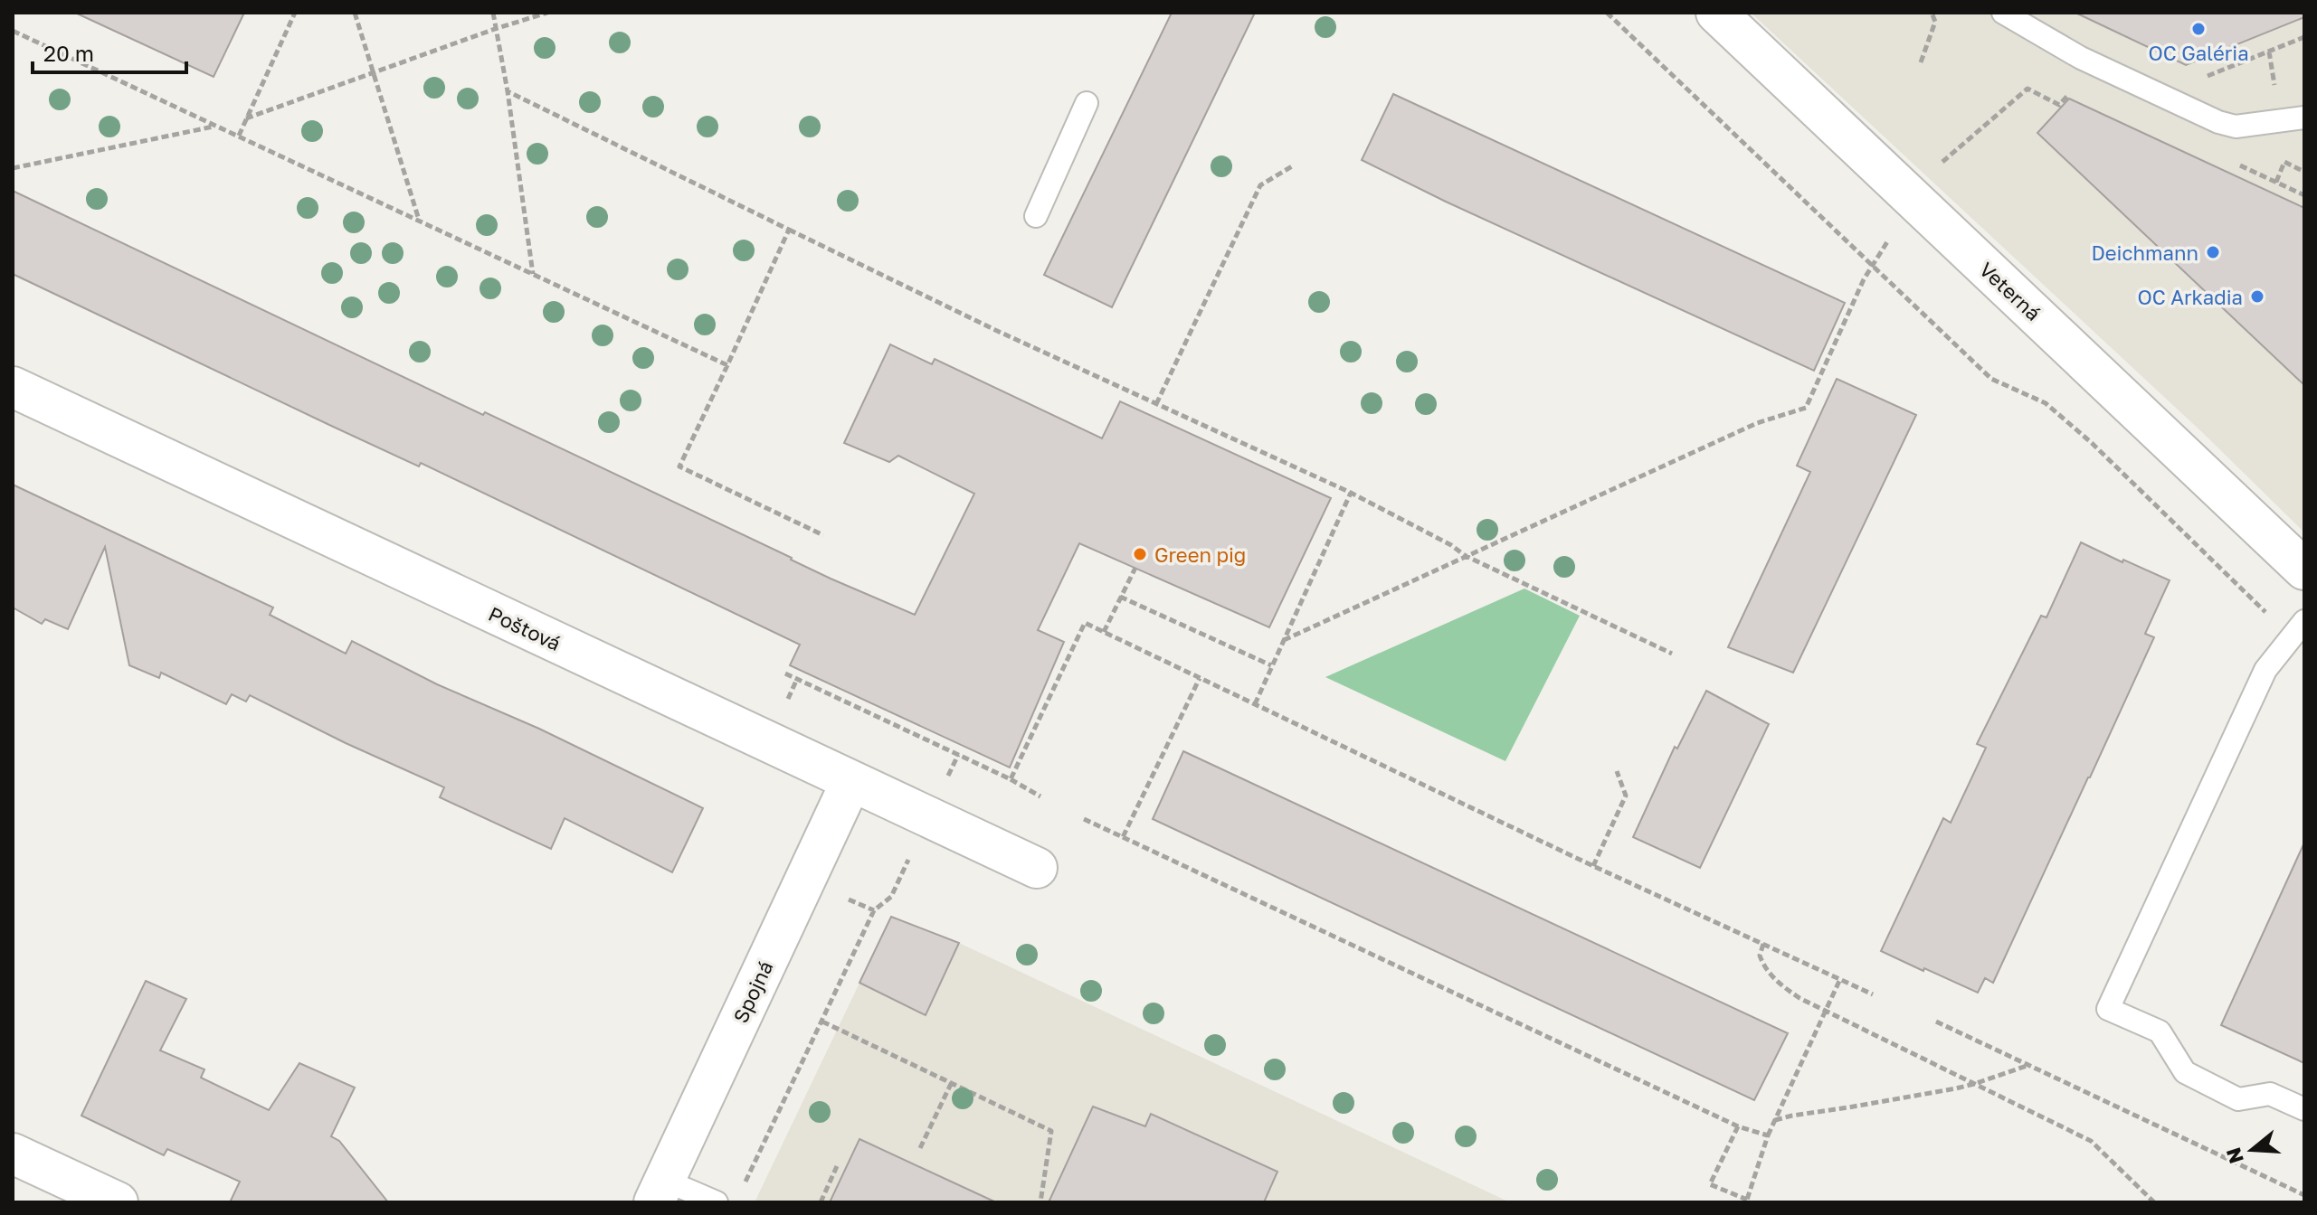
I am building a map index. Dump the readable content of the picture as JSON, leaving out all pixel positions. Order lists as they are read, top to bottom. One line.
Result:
{"streets":{"street":["Veterná","Poštová","Spojná"]},"crossings":[["Poštová","Spojná"]],"places":["OC Galéria","Deichmann","OC Arkadia","Green pig"],"scale_bar":"20 m","north":"left"}
